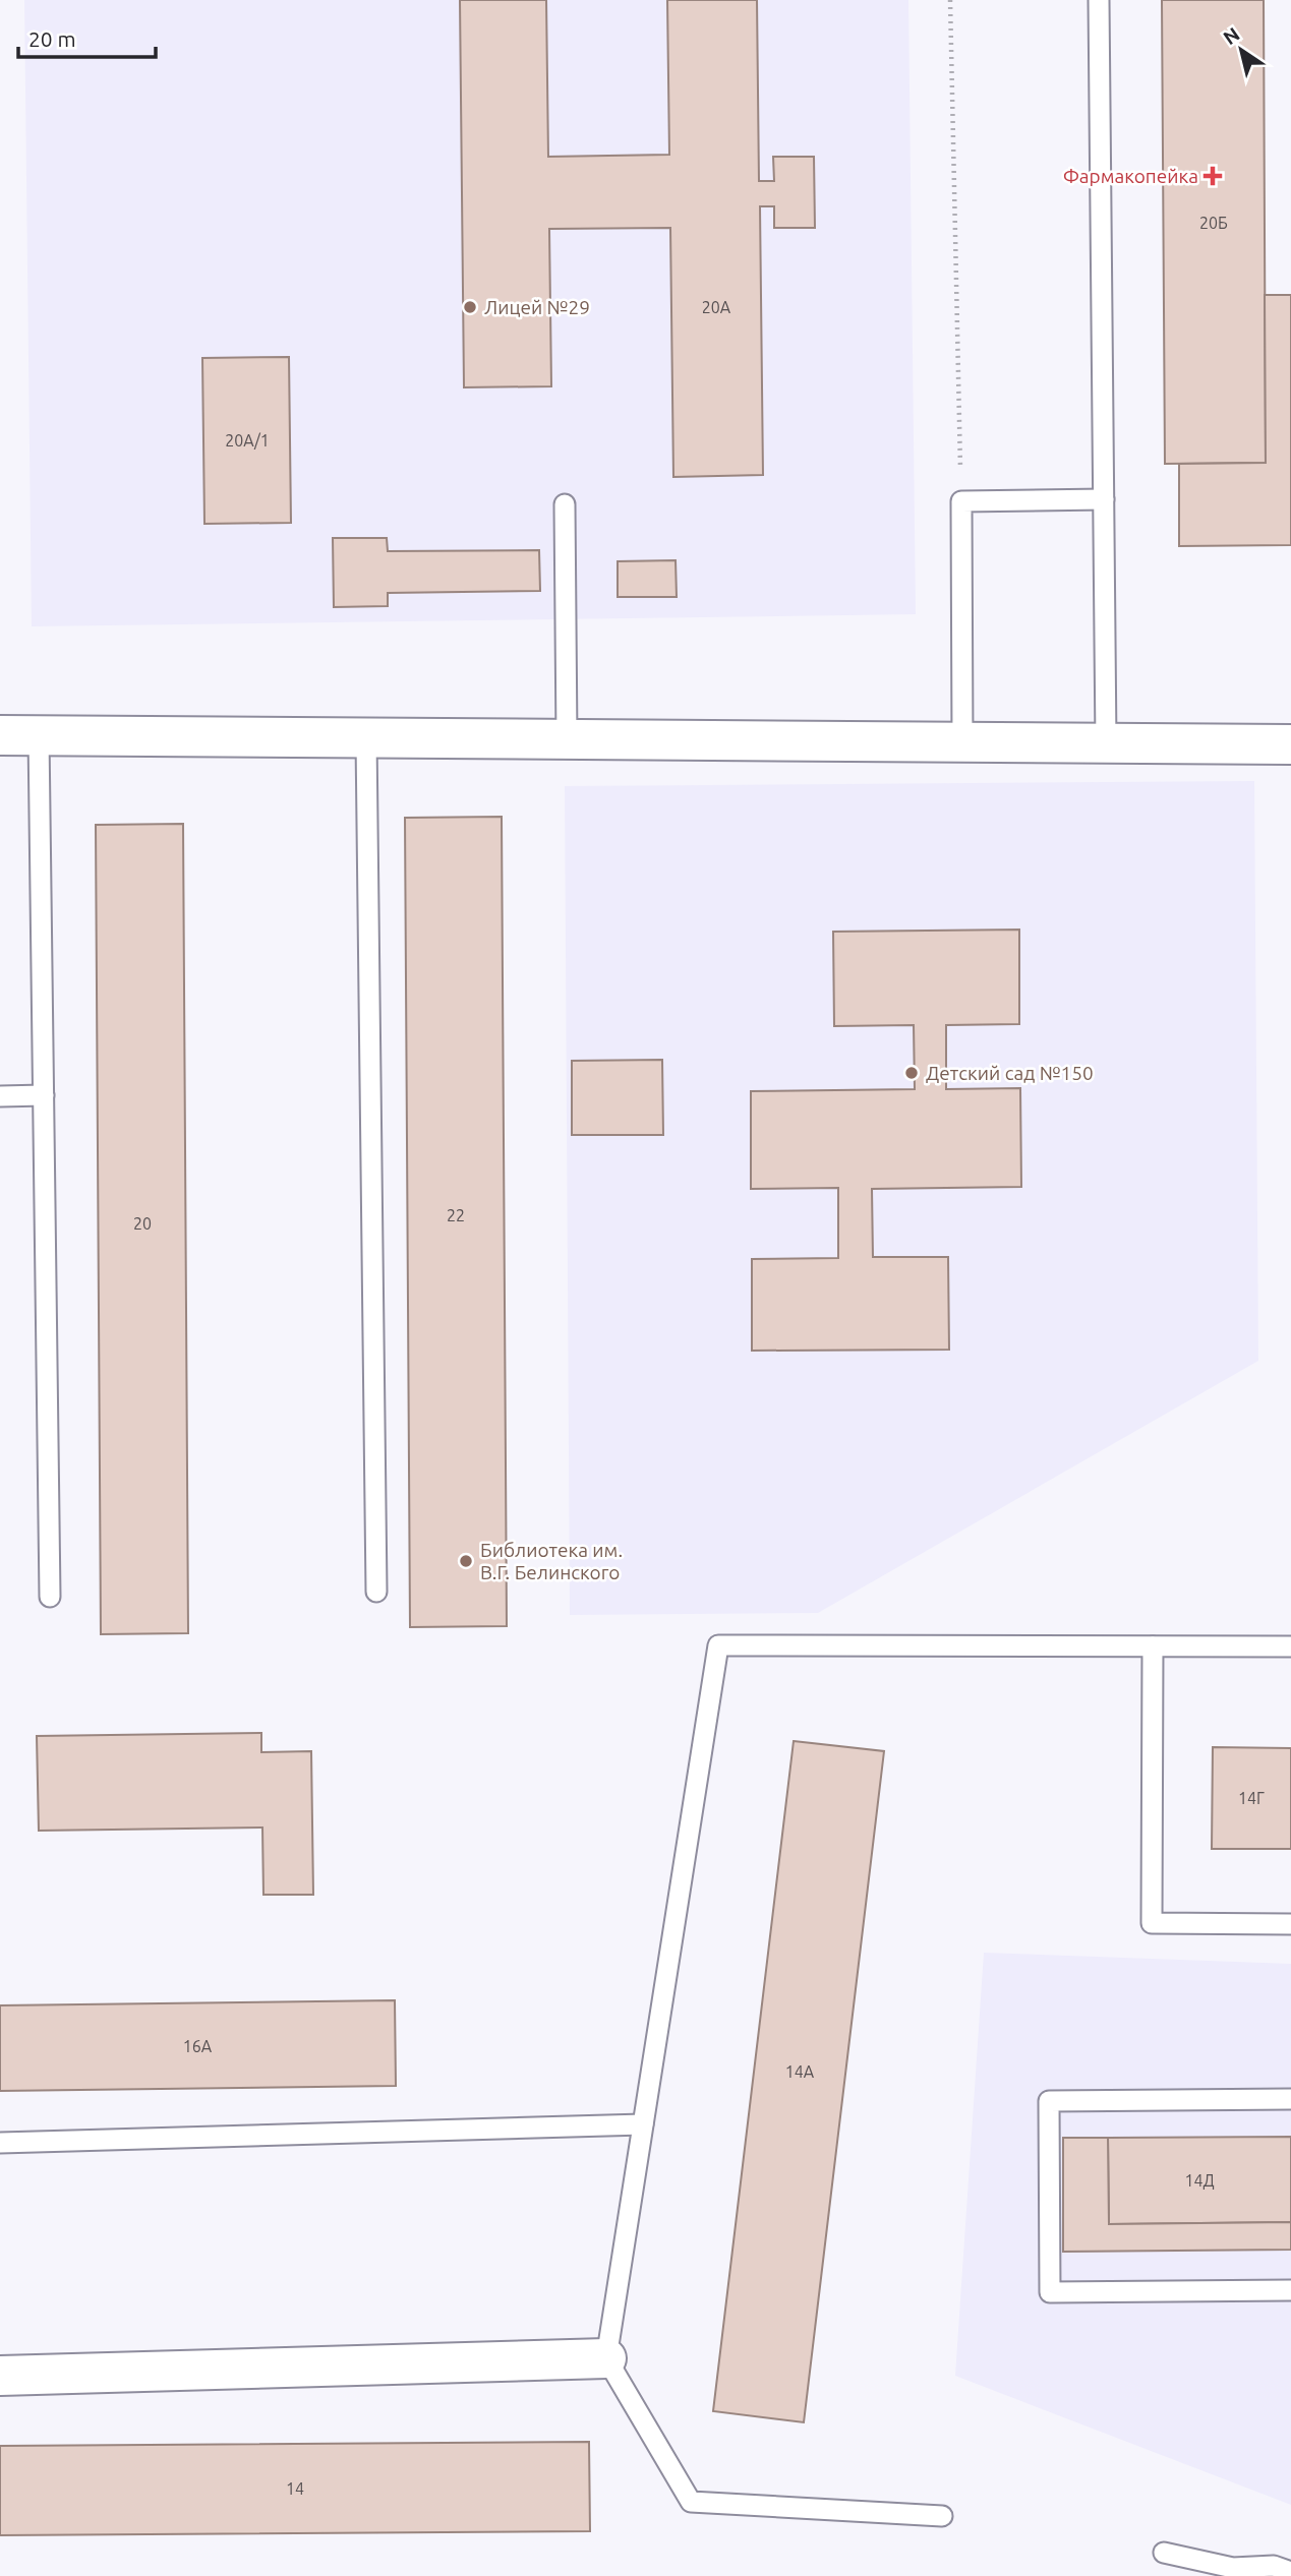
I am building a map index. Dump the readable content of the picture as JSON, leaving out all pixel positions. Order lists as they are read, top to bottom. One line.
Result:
{"places":{"health":["Фармакопейка"],"other":["Лицей №29","Детский сад №150","Библиотека им. В.Г. Белинского"]},"house_numbers":["20Б","20А","20А/1","22","20","14Г","16А","14А","14Д","14"],"scale_bar":"20 m","north":"top left"}
